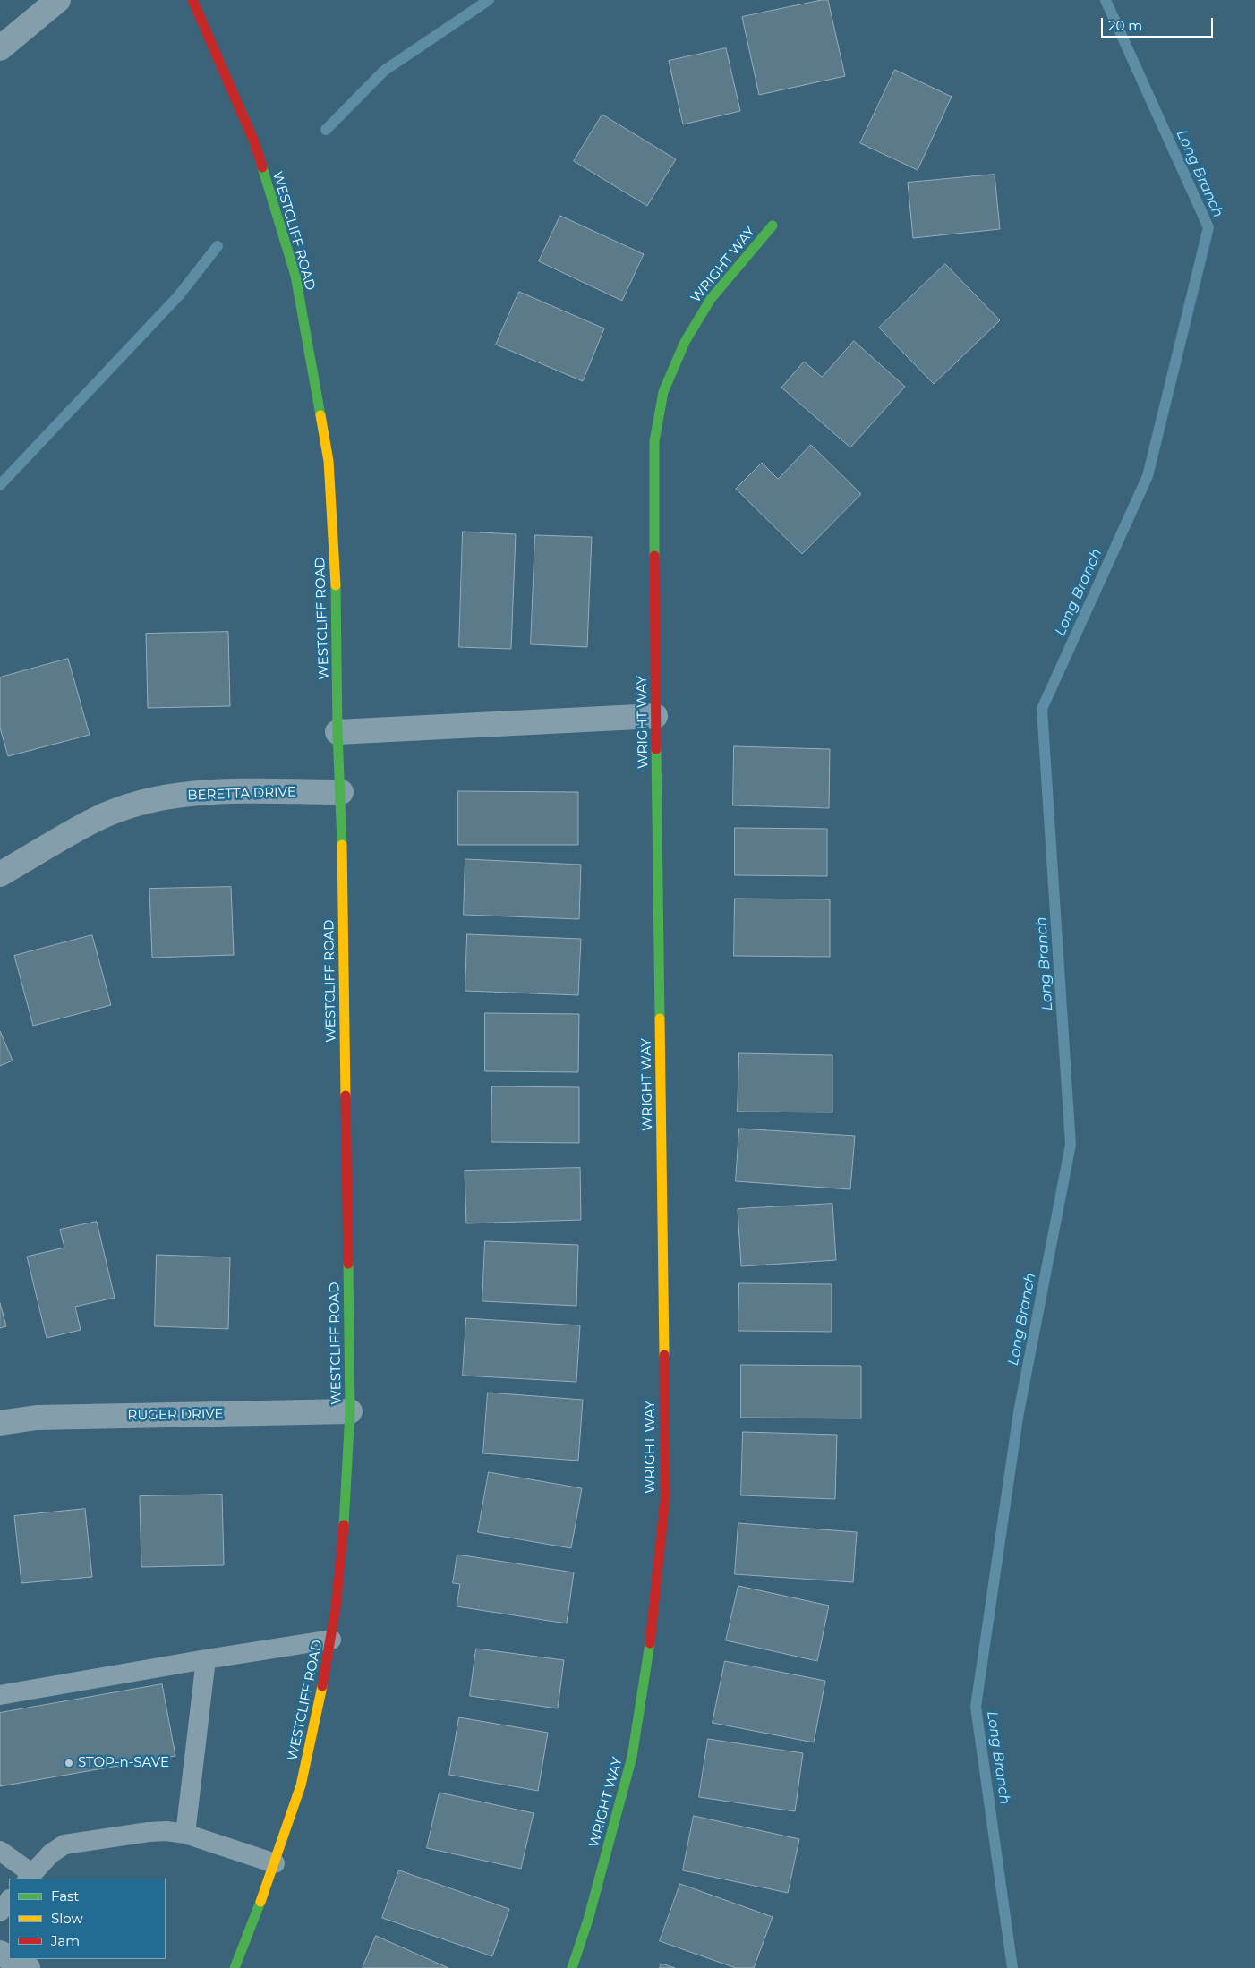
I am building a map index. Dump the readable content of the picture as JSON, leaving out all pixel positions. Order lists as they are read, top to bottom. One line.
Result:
{"streets":{"street":["WESTCLIFF ROAD","WRIGHT WAY","BERETTA DRIVE","RUGER DRIVE"]},"crossings":[["WESTCLIFF ROAD","BERETTA DRIVE"],["WESTCLIFF ROAD","RUGER DRIVE"]],"water":["Long Branch"],"places":["STOP-n-SAVE"],"legend":["Fast","Slow","Jam"],"scale_bar":"20 m"}
